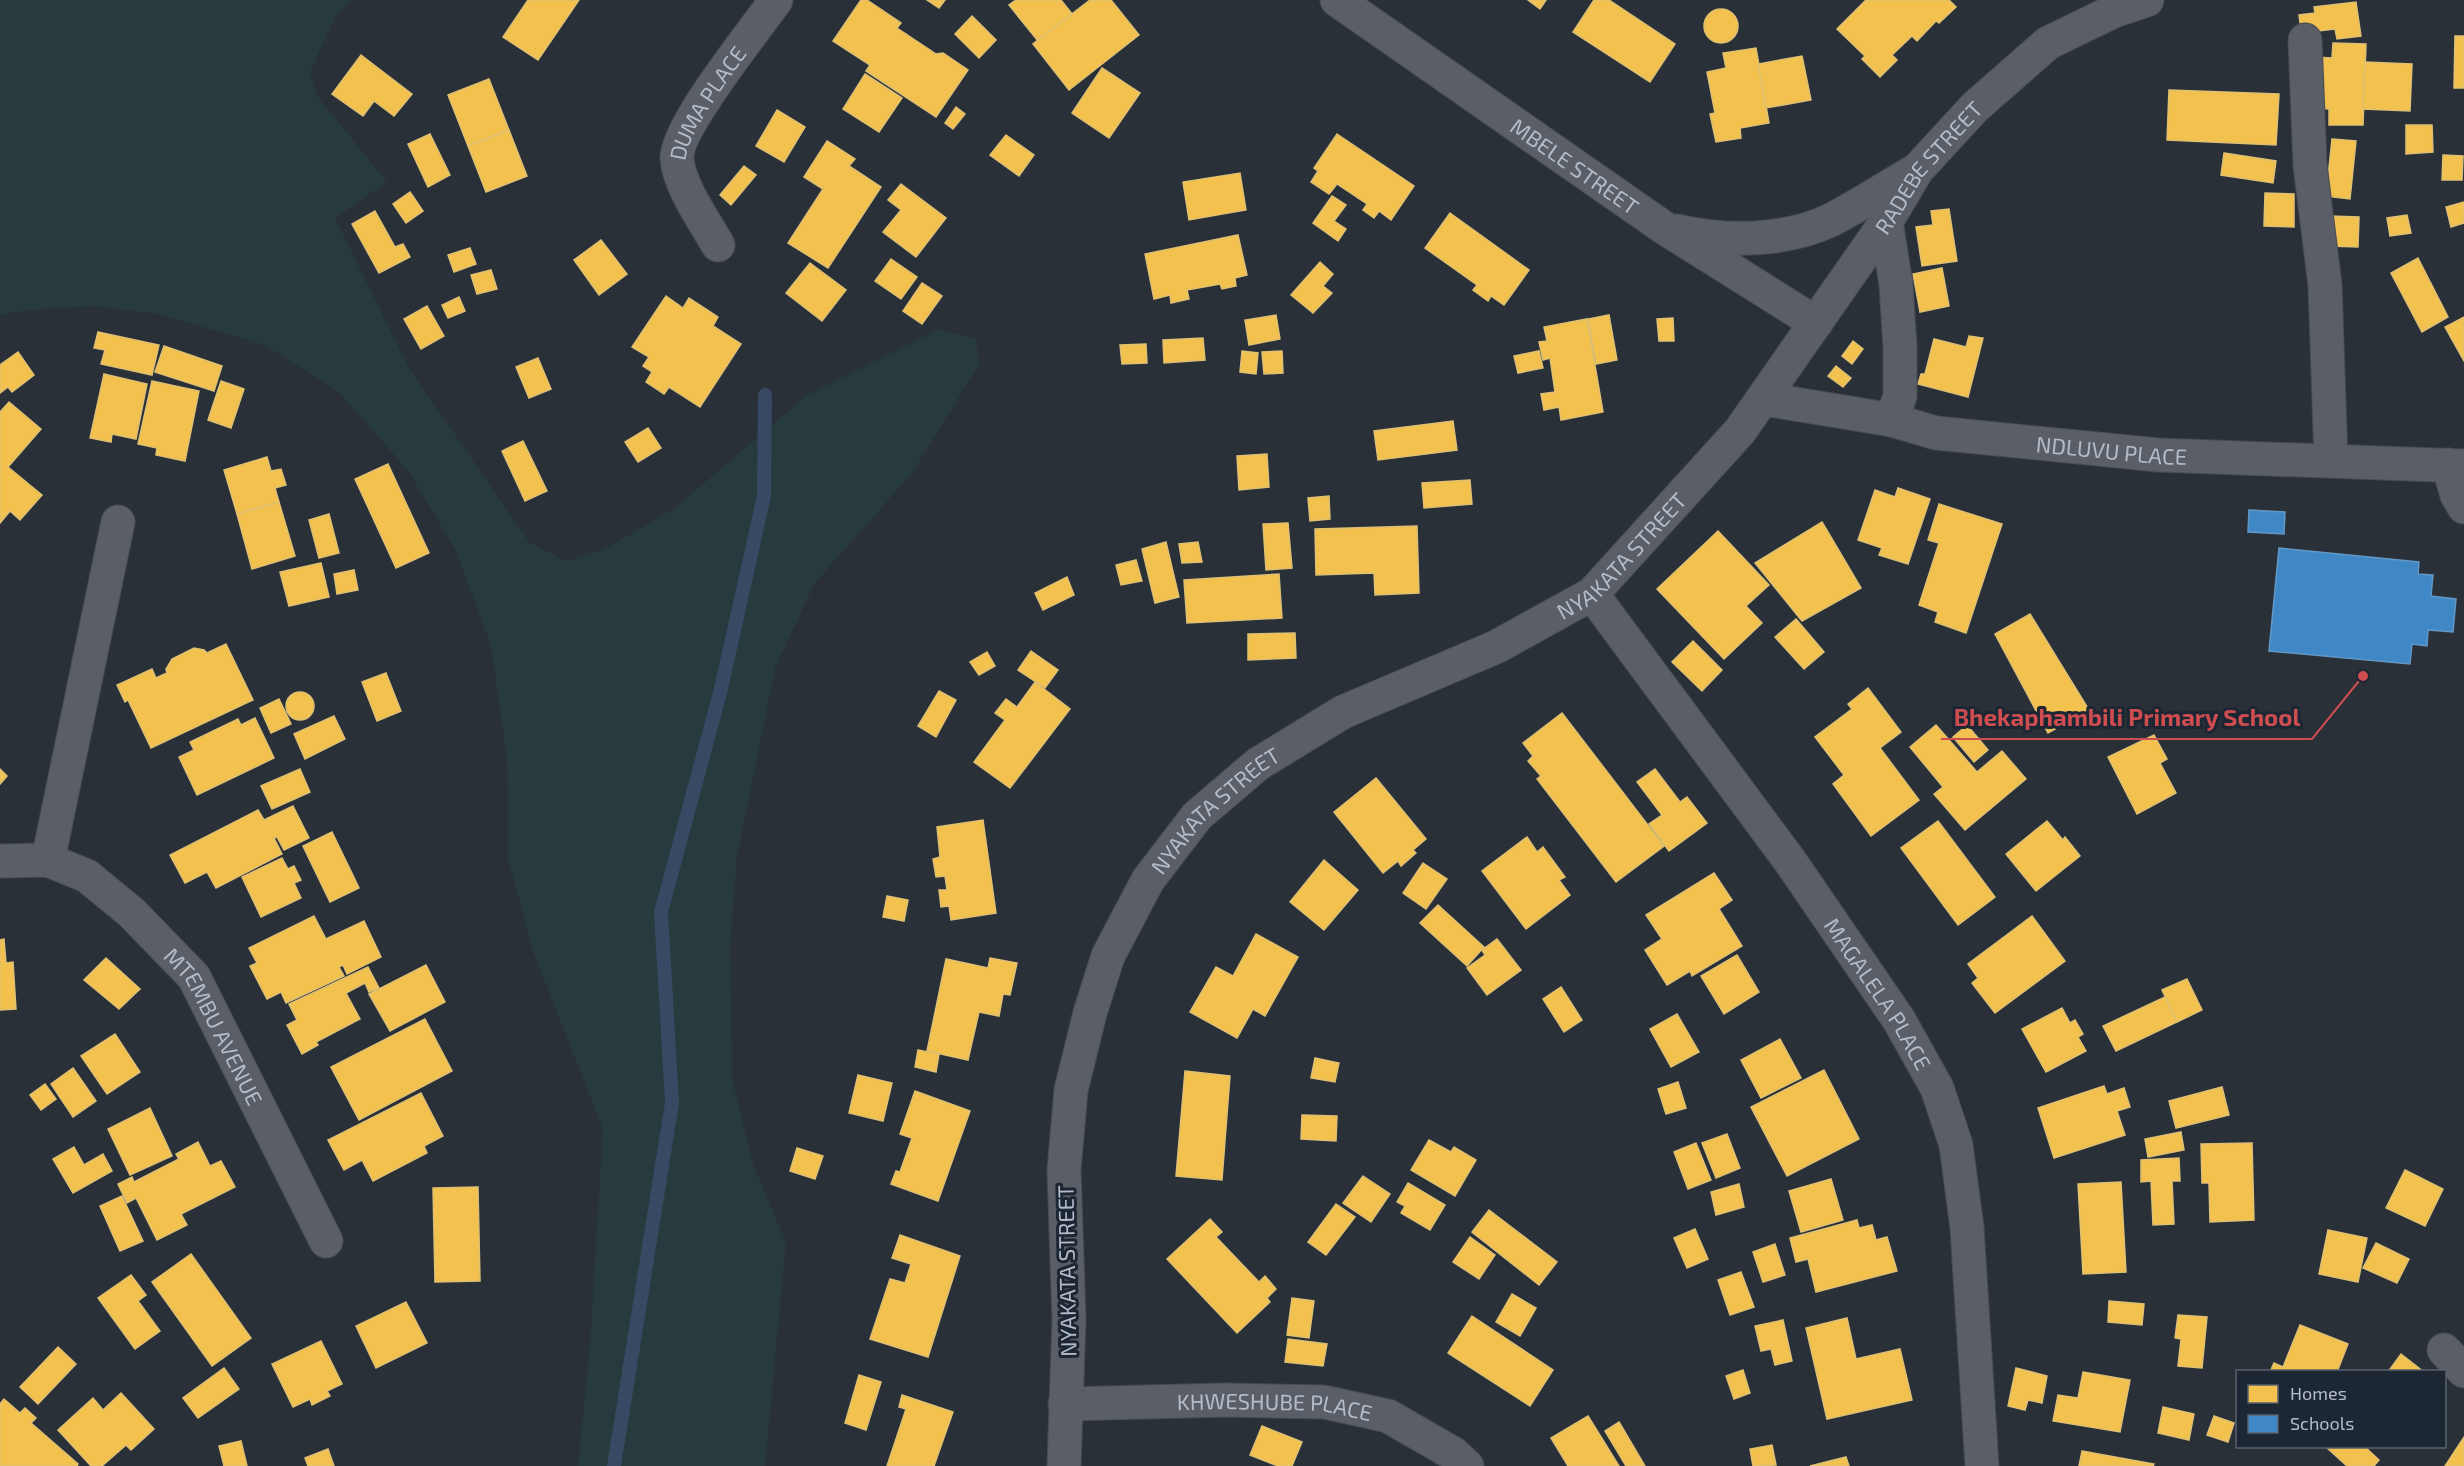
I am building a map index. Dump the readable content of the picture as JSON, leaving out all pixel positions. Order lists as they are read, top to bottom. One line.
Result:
{"streets":{"street":["DUMA PLACE","MBELE STREET","RADEBE STREET","NDLUVU PLACE","NYAKATA STREET","MAGALELA PLACE","MTEMBU AVENUE","KHWESHUBE PLACE"]},"crossings":[["MBELE STREET","RADEBE STREET"],["RADEBE STREET","NDLUVU PLACE"],["RADEBE STREET","NYAKATA STREET"],["NDLUVU PLACE","NYAKATA STREET"],["NYAKATA STREET","MAGALELA PLACE"],["NYAKATA STREET","KHWESHUBE PLACE"]],"places":["Bhekaphambili Primary School"],"legend":["Homes","Schools"]}
